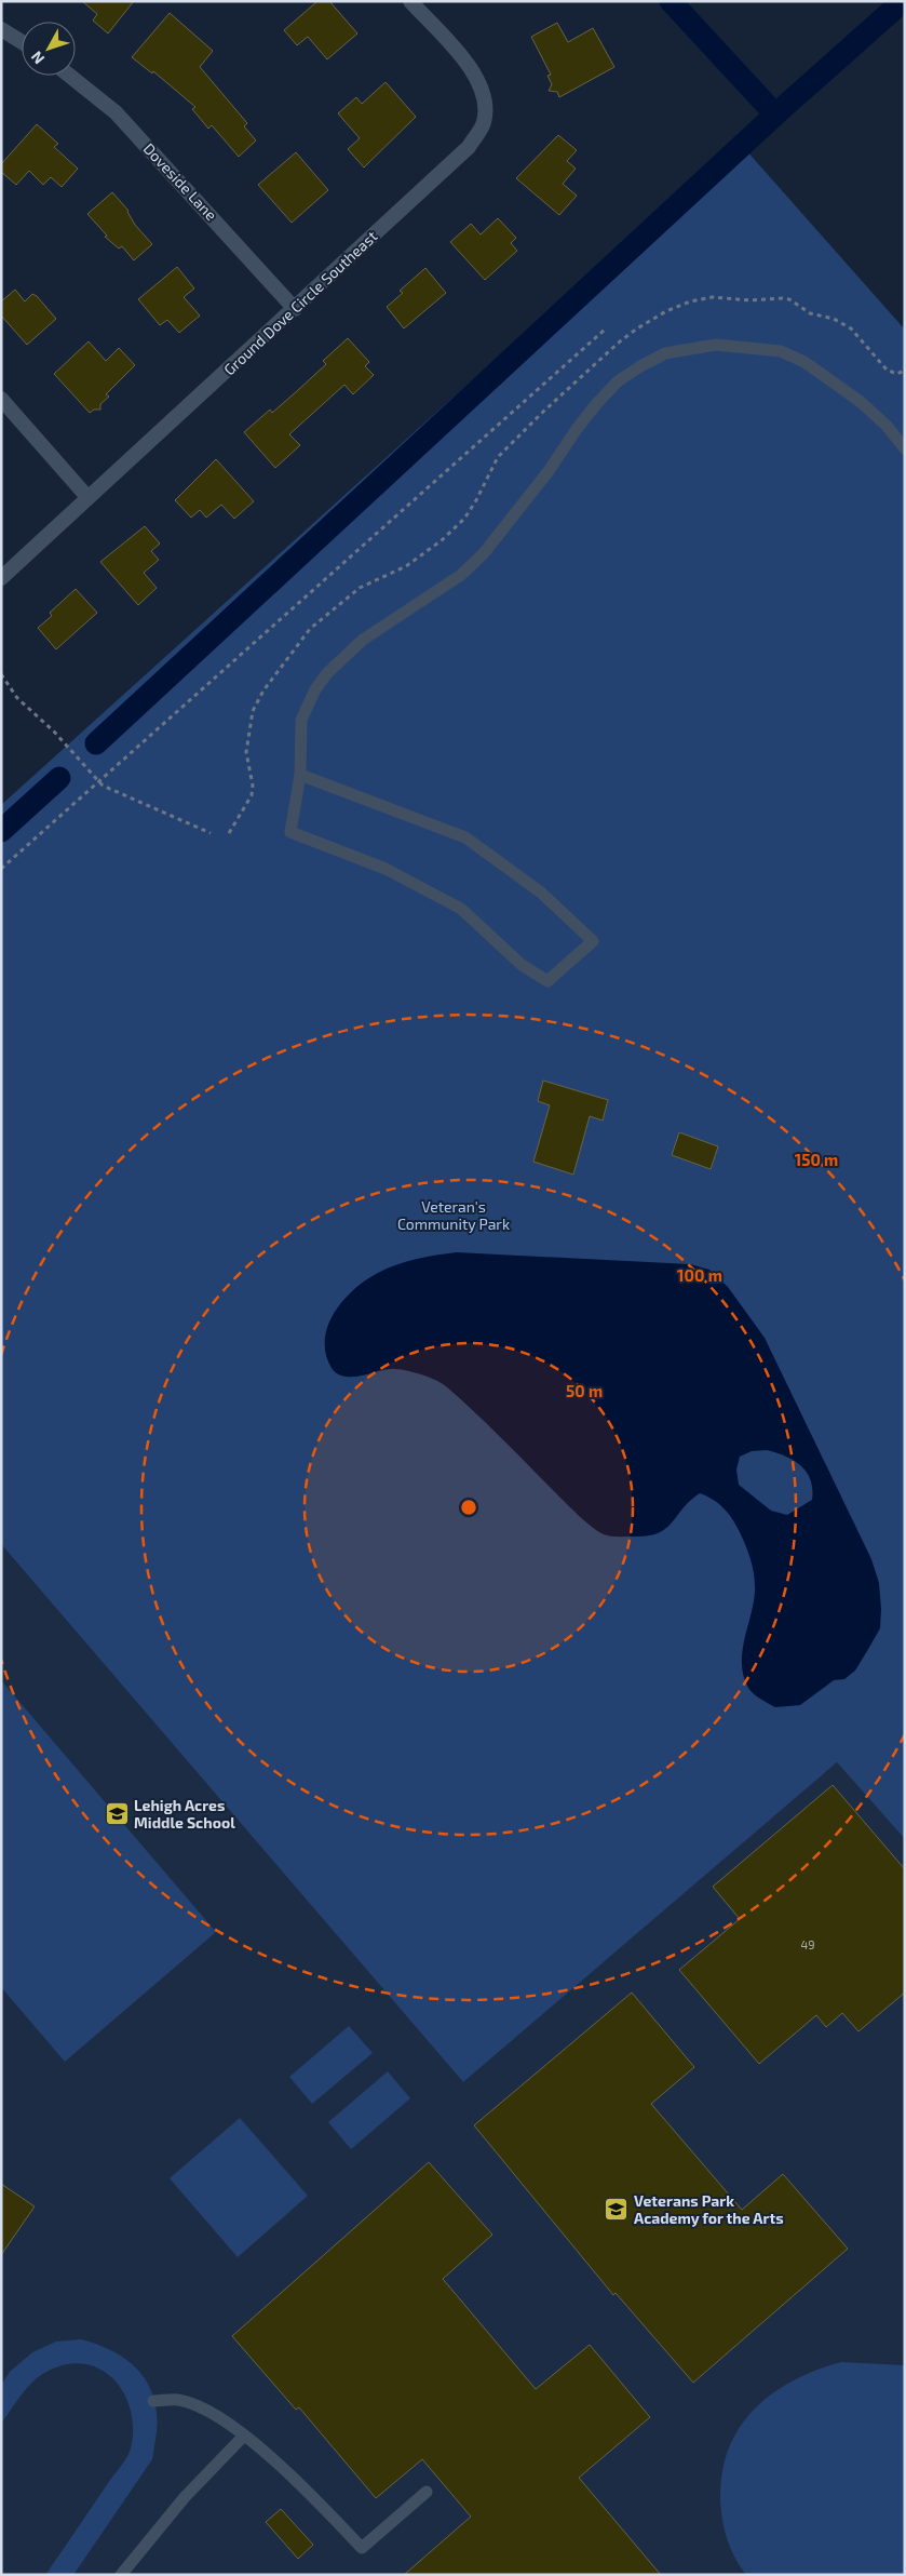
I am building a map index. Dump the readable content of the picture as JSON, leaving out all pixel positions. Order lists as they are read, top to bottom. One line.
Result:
{"streets":{"street":["Doveside Lane","Ground Dove Circle Southeast"]},"crossings":[["Doveside Lane","Ground Dove Circle Southeast"]],"parks":["Veteran's Community Park"],"places":{"school or university":["Lehigh Acres Middle School","Veterans Park Academy for the Arts"]},"house_numbers":["49"],"north":"bottom left","rings":["150 m","100 m","50 m"]}
